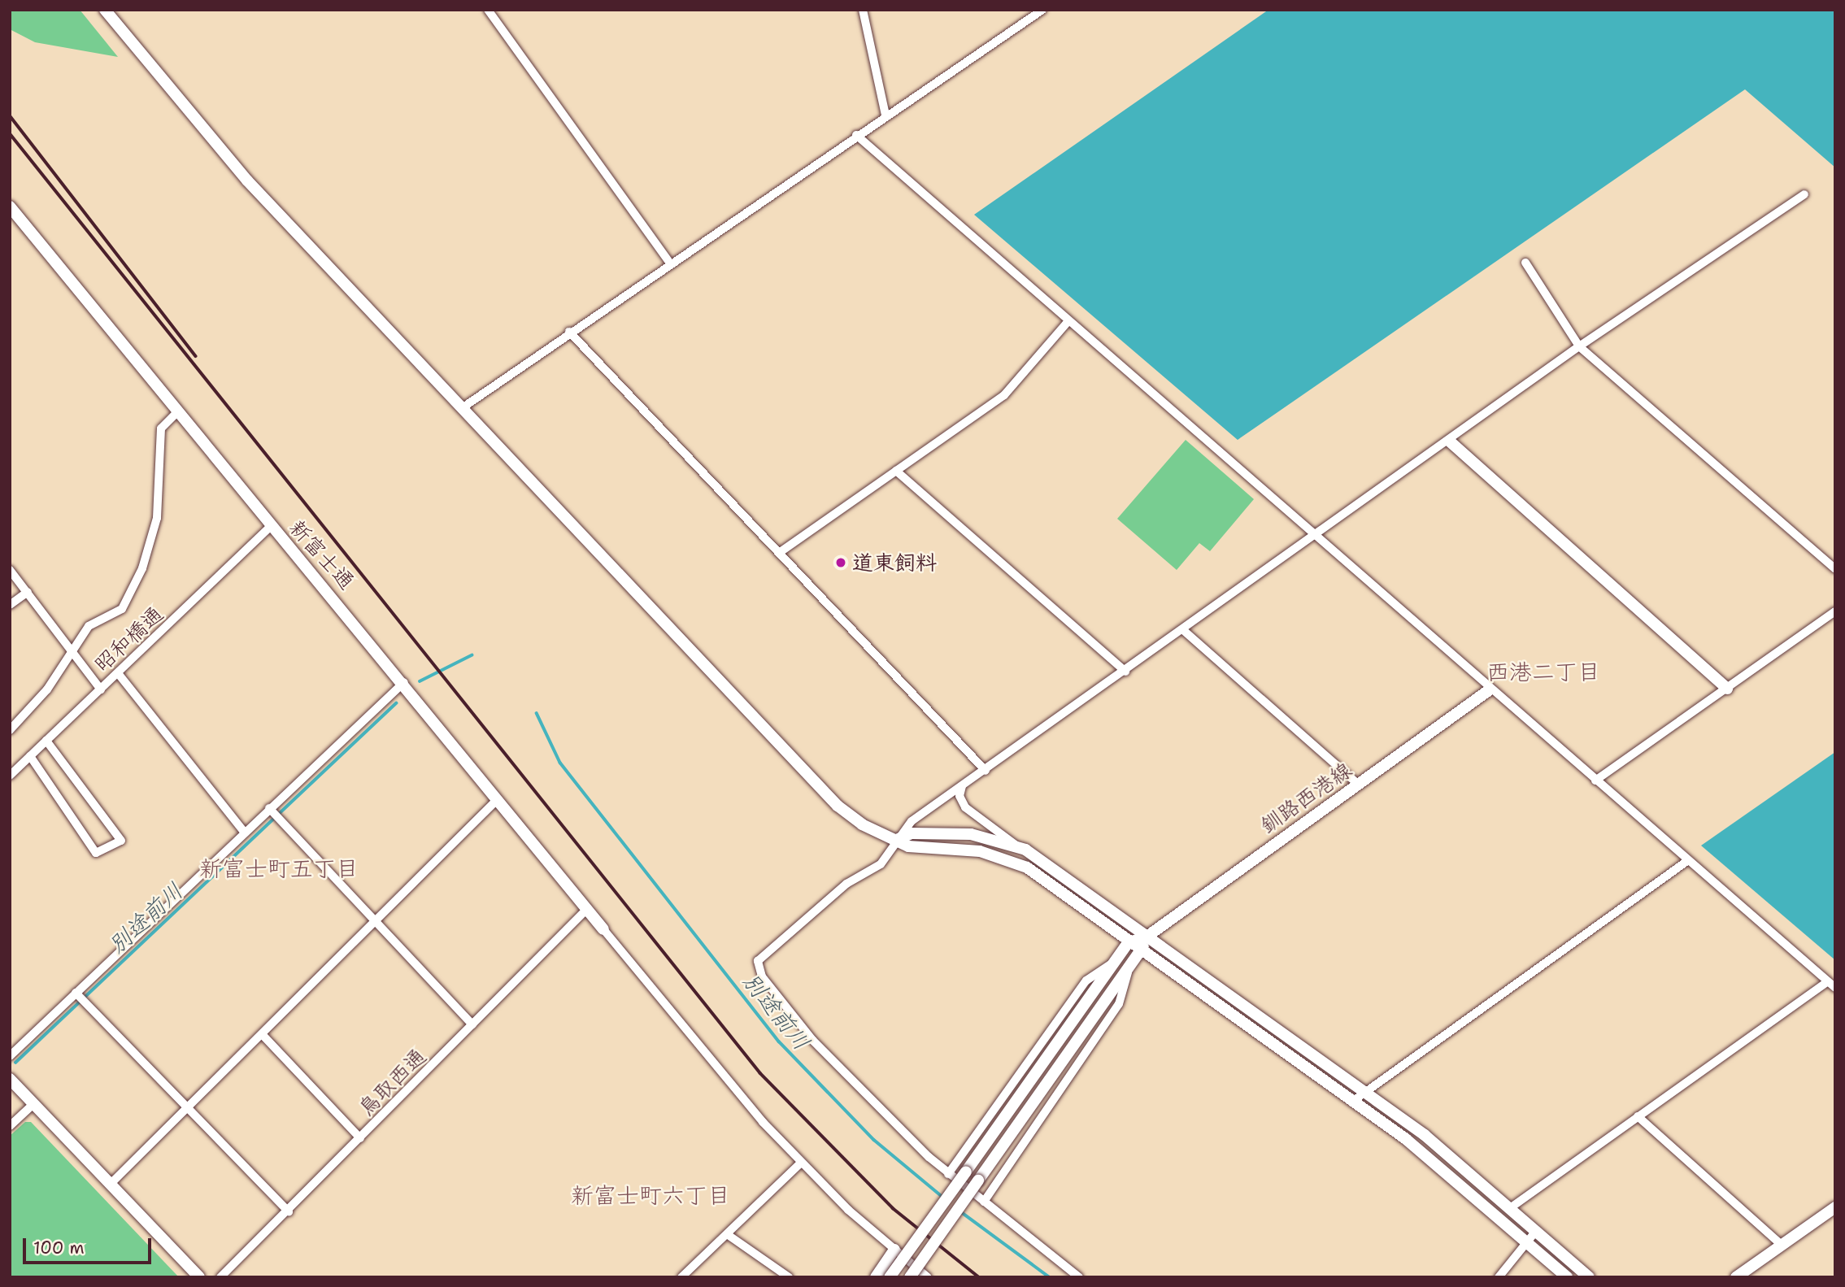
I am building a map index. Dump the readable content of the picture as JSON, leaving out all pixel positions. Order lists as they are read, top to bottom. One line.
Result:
{"streets":{"street":["新富士通","昭和橋通","釧路西港線","鳥取西通"]},"crossings":[["新富士通","昭和橋通"],["新富士通","鳥取西通"]],"districts":["西港二丁目","新富士町五丁目","新富士町六丁目"],"water":["別途前川"],"places":["道東飼料"],"scale_bar":"100 m"}
